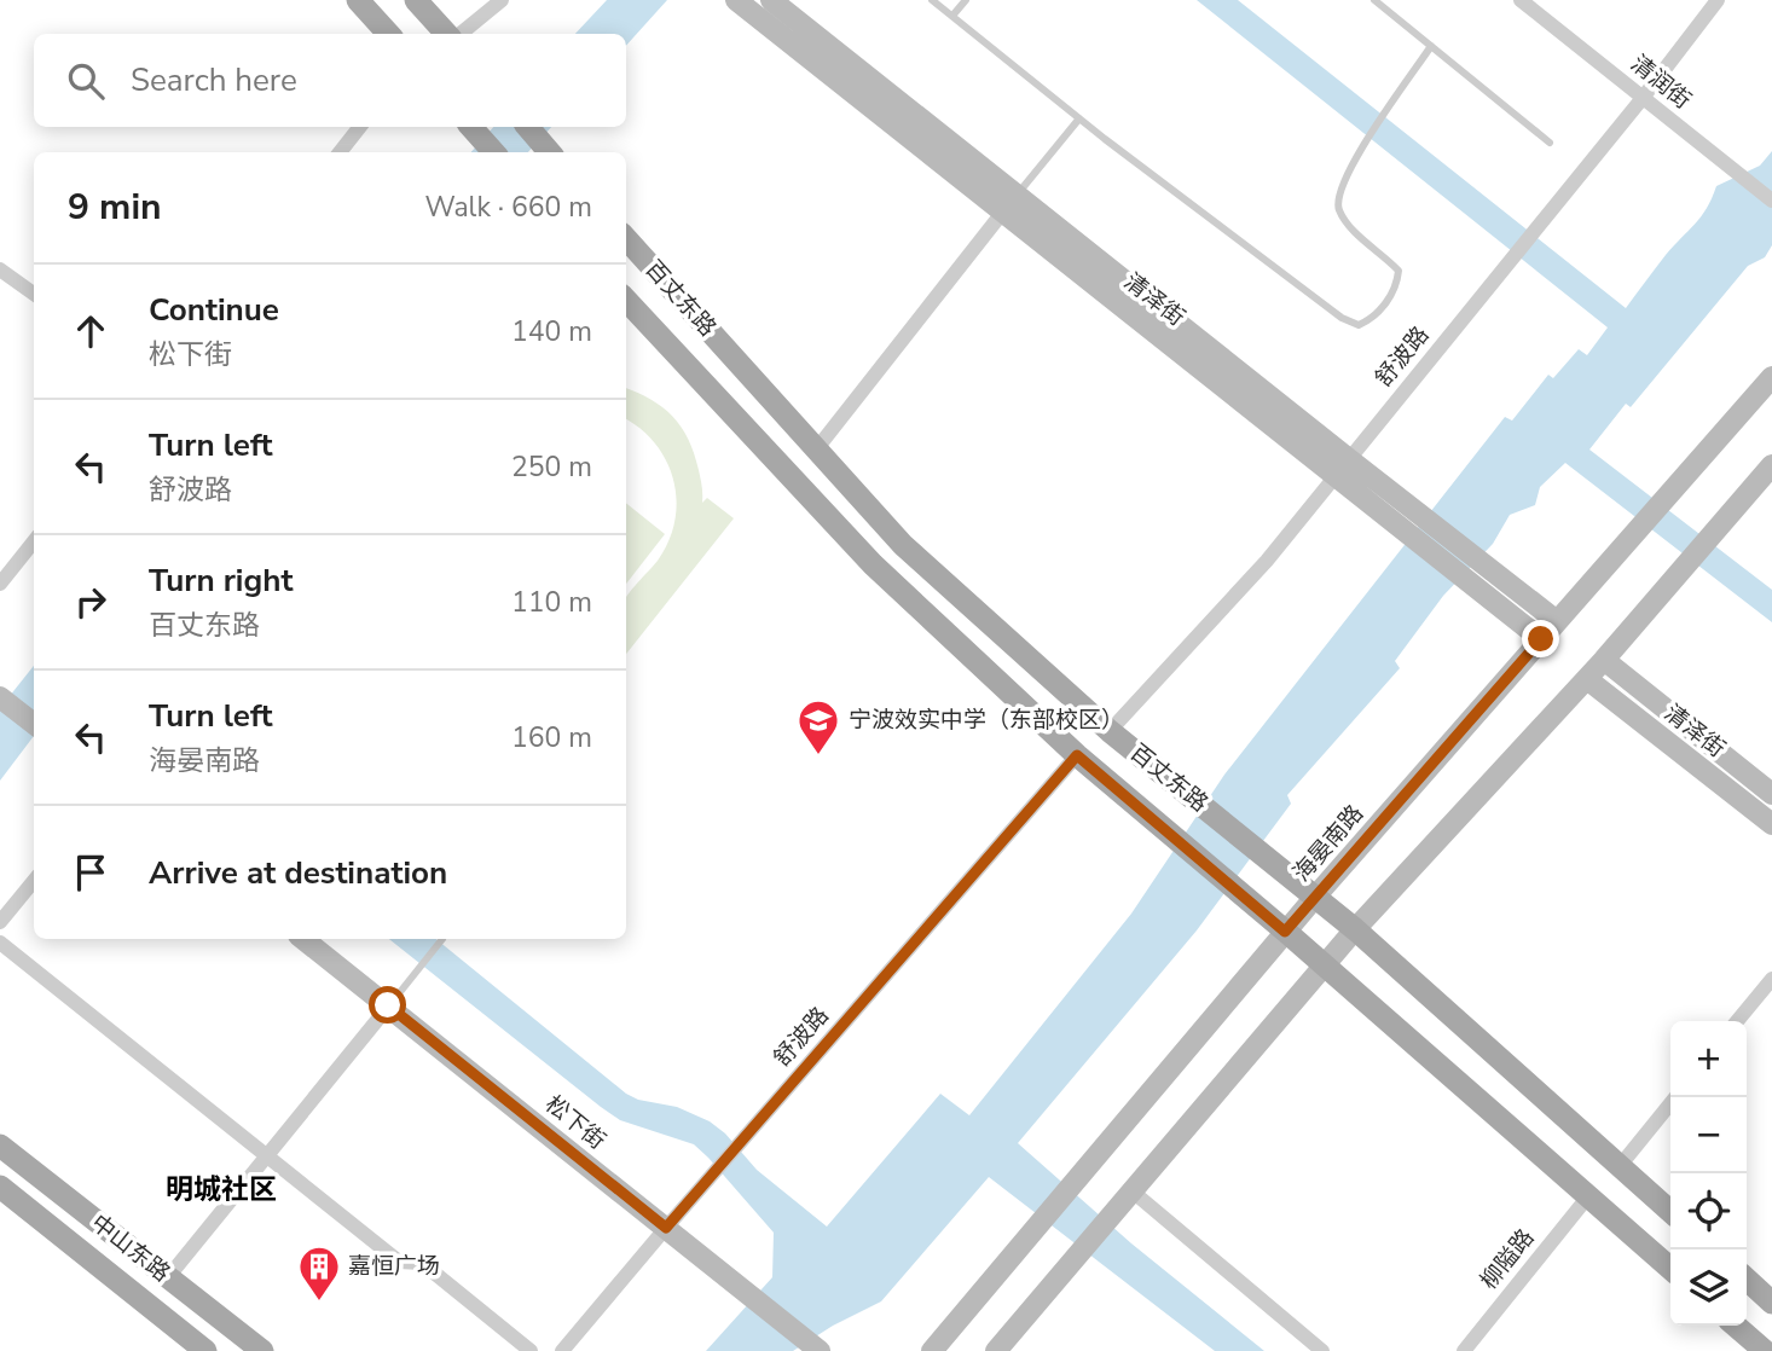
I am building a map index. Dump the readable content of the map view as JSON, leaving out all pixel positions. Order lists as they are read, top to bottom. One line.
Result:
{"streets":{"main road":["百丈东路","中山东路"],"street":["清润街","清泽街","舒波路","海晏南路","松下街","柳隘路"]},"crossings":[["清润街","舒波路"],["百丈东路","舒波路"],["百丈东路","海晏南路"],["百丈东路","柳隘路"],["清泽街","舒波路"],["清泽街","海晏南路"],["舒波路","松下街"]],"districts":["明城社区"],"places":{"school or university":["宁波效实中学（东部校区）"],"building":["嘉恒广场"]},"page":{"search":"Search here","heading":["9 min","Walk · 660 m"],"list":[["Continue","松下街","140 m"],["Turn left","舒波路","250 m"],["Turn right","百丈东路","110 m"],["Turn left","海晏南路","160 m"],"Arrive at destination"],"map_buttons":["+","−"]}}
